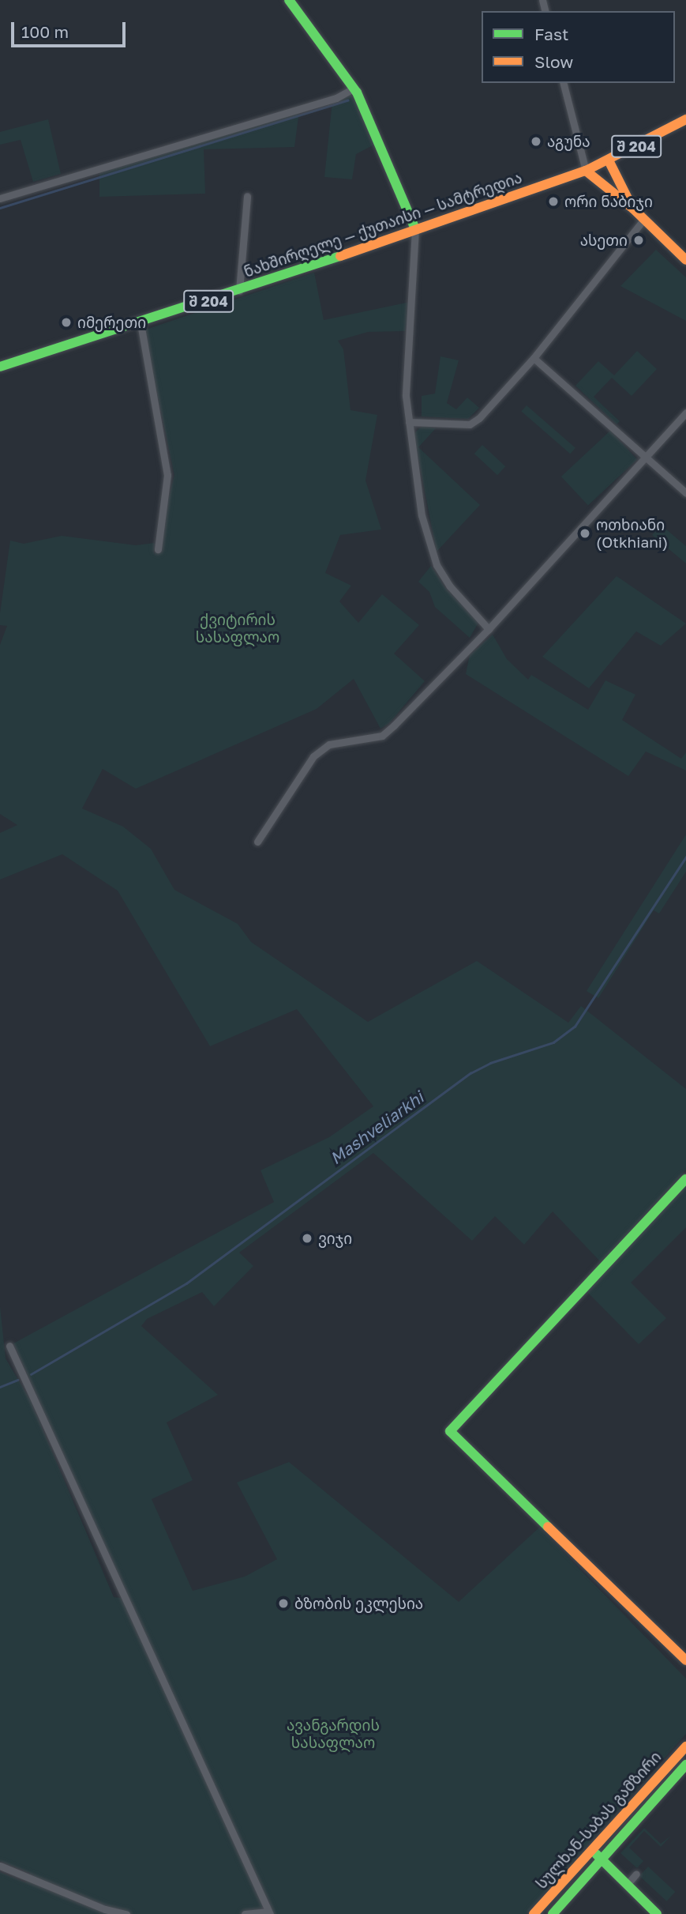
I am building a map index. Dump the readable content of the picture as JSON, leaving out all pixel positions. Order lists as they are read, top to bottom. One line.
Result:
{"streets":{"main road":["შ 204","ნახშირღელე — ქუთაისი — სამტრედია","სულხან-საბას გამზირი"]},"crossings":[["შ 204","ნახშირღელე — ქუთაისი — სამტრედია"]],"water":["Mashveliarkhi"],"parks":["ქვიტირის სასაფლაო","ავანგარდის სასაფლაო"],"places":["აგუნა","ორი ნაბიჯი","ასეთი","იმერეთი","ოთხიანი (Otkhiani)","ვიჯი","ბზობის ეკლესია"],"legend":["Fast","Slow"],"scale_bar":"100 m"}
